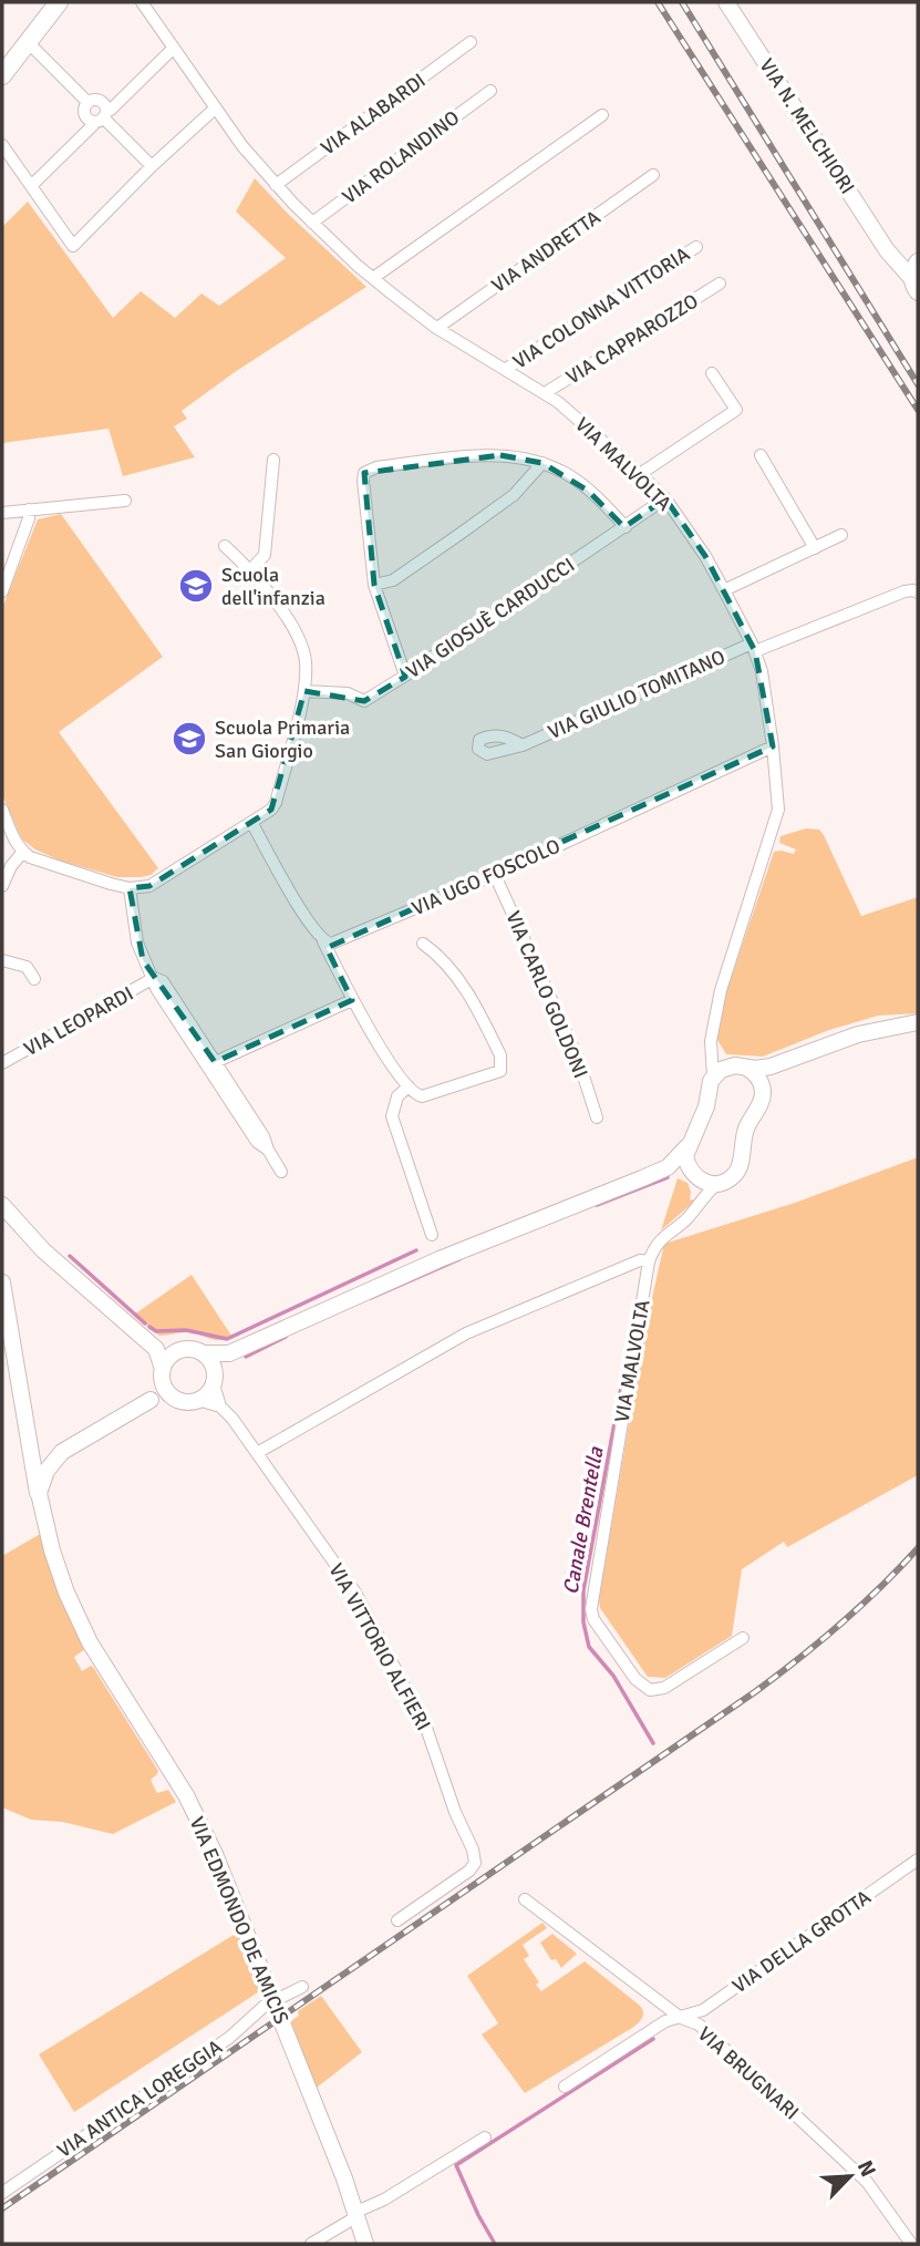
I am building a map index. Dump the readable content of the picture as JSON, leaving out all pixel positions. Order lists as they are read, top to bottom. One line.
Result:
{"streets":{"street":["VIA ALABARDI","VIA N. MELCHIORI","VIA ROLANDINO","VIA ANDRETTA","VIA COLONNA VITTORIA","VIA CAPPAROZZO","VIA MALVOLTA","VIA GIOSUÈ CARDUCCI","VIA GIULIO TOMITANO","VIA UGO FOSCOLO","VIA CARLO GOLDONI","VIA LEOPARDI","VIA VITTORIO ALFIERI","VIA EDMONDO DE AMICIS","VIA DELLA GROTTA","VIA BRUGNARI","VIA ANTICA LOREGGIA"]},"crossings":[["VIA ALABARDI","VIA MALVOLTA"],["VIA ROLANDINO","VIA MALVOLTA"],["VIA ANDRETTA","VIA MALVOLTA"],["VIA COLONNA VITTORIA","VIA MALVOLTA"],["VIA CAPPAROZZO","VIA MALVOLTA"],["VIA MALVOLTA","VIA GIOSUÈ CARDUCCI"],["VIA MALVOLTA","VIA GIULIO TOMITANO"],["VIA MALVOLTA","VIA UGO FOSCOLO"],["VIA UGO FOSCOLO","VIA CARLO GOLDONI"],["VIA EDMONDO DE AMICIS","VIA ANTICA LOREGGIA"],["VIA DELLA GROTTA","VIA BRUGNARI"]],"water":["Canale Brentella"],"places":{"school or university":["Scuola dell'infanzia","Scuola Primaria San Giorgio"]},"north":"top right"}
